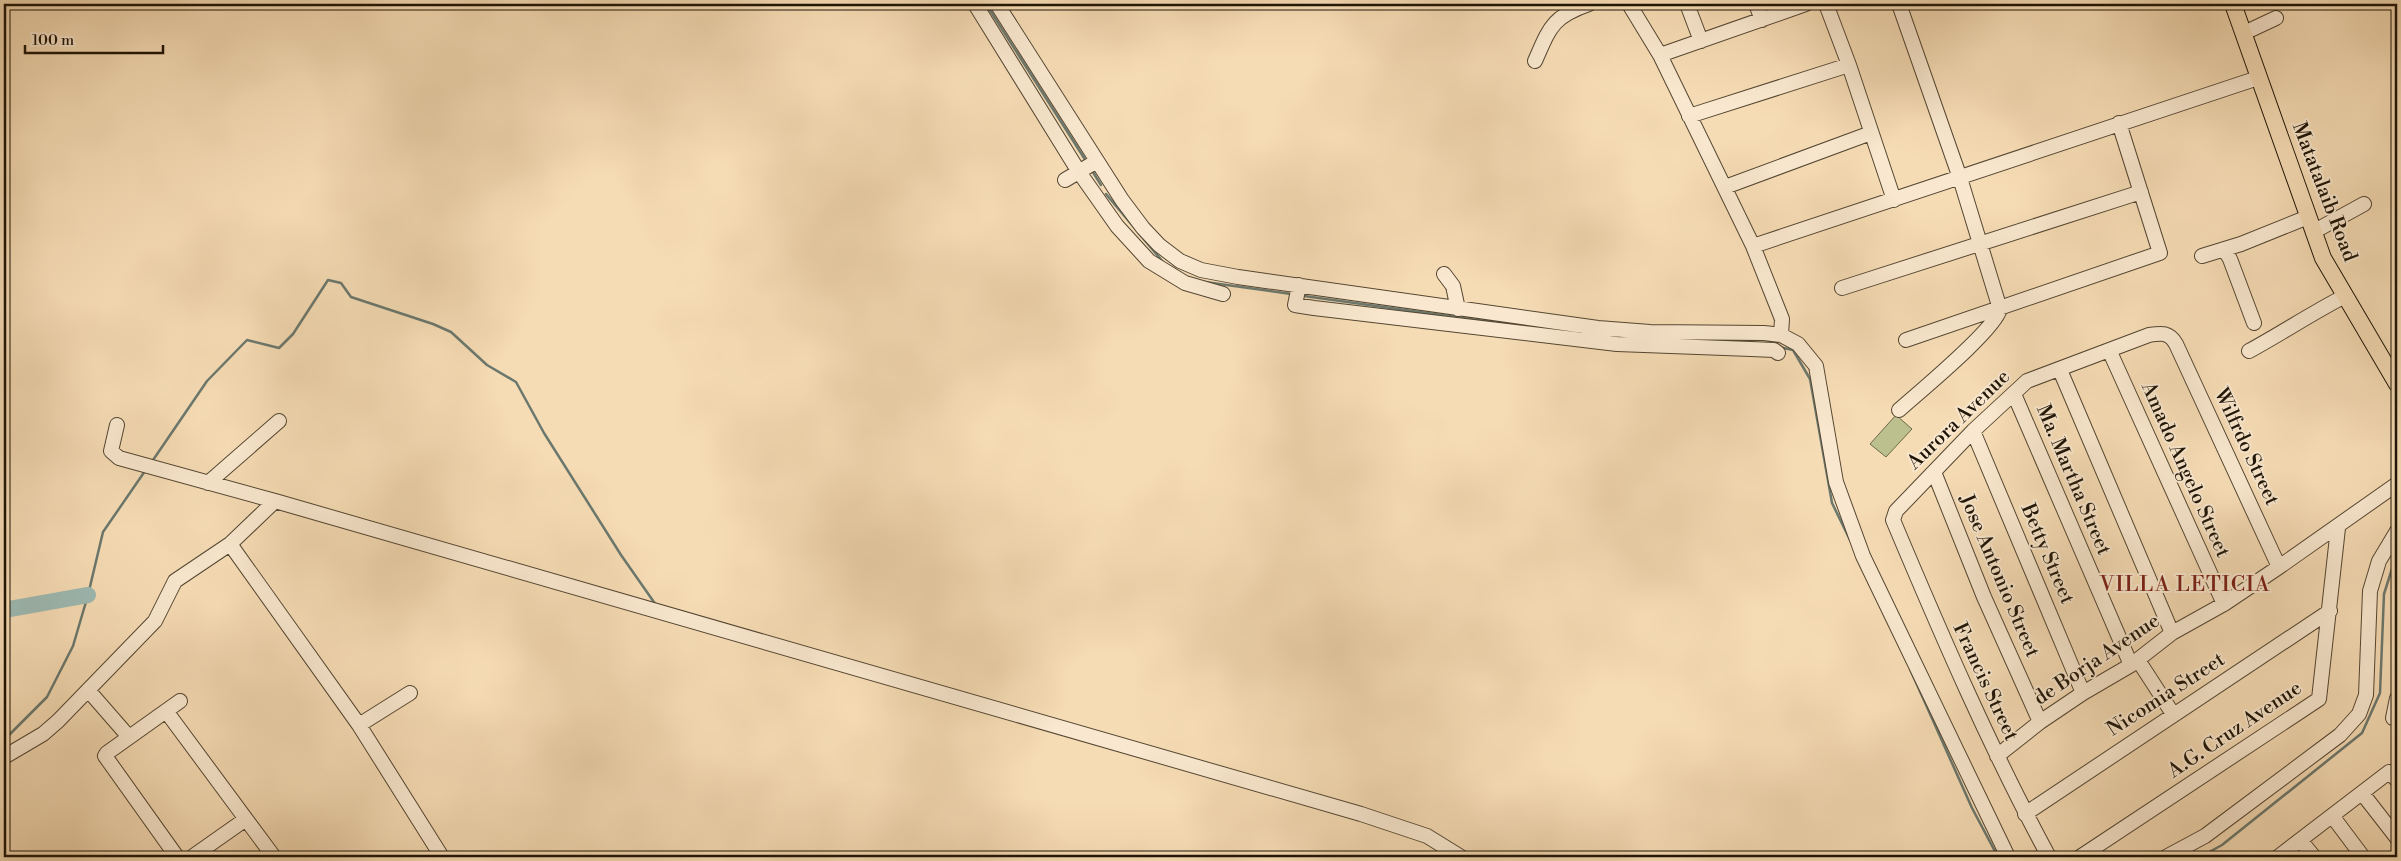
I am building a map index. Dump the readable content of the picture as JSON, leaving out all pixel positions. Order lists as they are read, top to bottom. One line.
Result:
{"streets":{"main road":["Matatalaib Road"],"street":["Aurora Avenue","Wilfrdo Street","Amado Angelo Street","Ma. Martha Street","Betty Street","Jose Antonio Street","de Borja Avenue","Francis Street","Nicomia Street","A.G. Cruz Avenue"]},"crossings":[["Aurora Avenue","Wilfrdo Street"],["Aurora Avenue","Amado Angelo Street"],["Aurora Avenue","Ma. Martha Street"],["Aurora Avenue","Betty Street"],["Aurora Avenue","Jose Antonio Street"],["Aurora Avenue","Francis Street"],["Wilfrdo Street","de Borja Avenue"],["Amado Angelo Street","de Borja Avenue"],["Ma. Martha Street","de Borja Avenue"],["Ma. Martha Street","Nicomia Street"],["Betty Street","de Borja Avenue"],["Jose Antonio Street","de Borja Avenue"],["de Borja Avenue","Francis Street"],["de Borja Avenue","A.G. Cruz Avenue"],["Francis Street","Nicomia Street"],["Nicomia Street","A.G. Cruz Avenue"]],"districts":["VILLA LETICIA"],"scale_bar":"100 m"}
